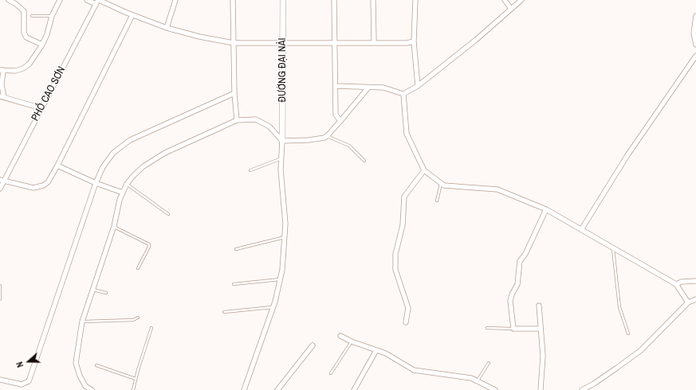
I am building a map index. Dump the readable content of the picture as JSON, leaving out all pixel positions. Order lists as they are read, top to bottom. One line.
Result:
{"streets":{"street":["ĐƯỜNG ĐẠI NẢI","PHỐ CAO SƠN"]},"north":"left"}
